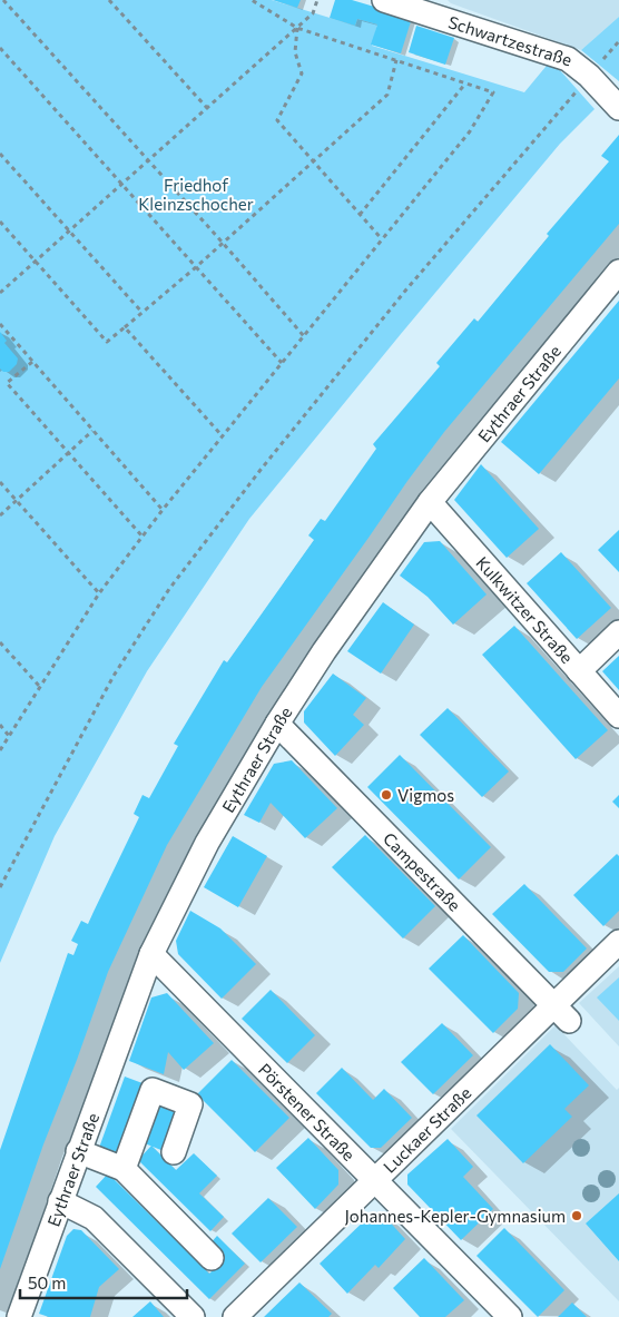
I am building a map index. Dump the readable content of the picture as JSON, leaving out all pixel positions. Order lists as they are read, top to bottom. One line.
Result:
{"streets":{"street":["Schwartzestraße","Eythraer Straße","Kulkwitzer Straße","Campestraße","Pörstener Straße","Luckaer Straße"]},"crossings":[["Eythraer Straße","Kulkwitzer Straße"],["Eythraer Straße","Campestraße"],["Eythraer Straße","Pörstener Straße"],["Campestraße","Luckaer Straße"],["Pörstener Straße","Luckaer Straße"]],"parks":["Friedhof Kleinzschocher"],"places":["Vigmos","Johannes-Kepler-Gymnasium"],"scale_bar":"50 m"}
